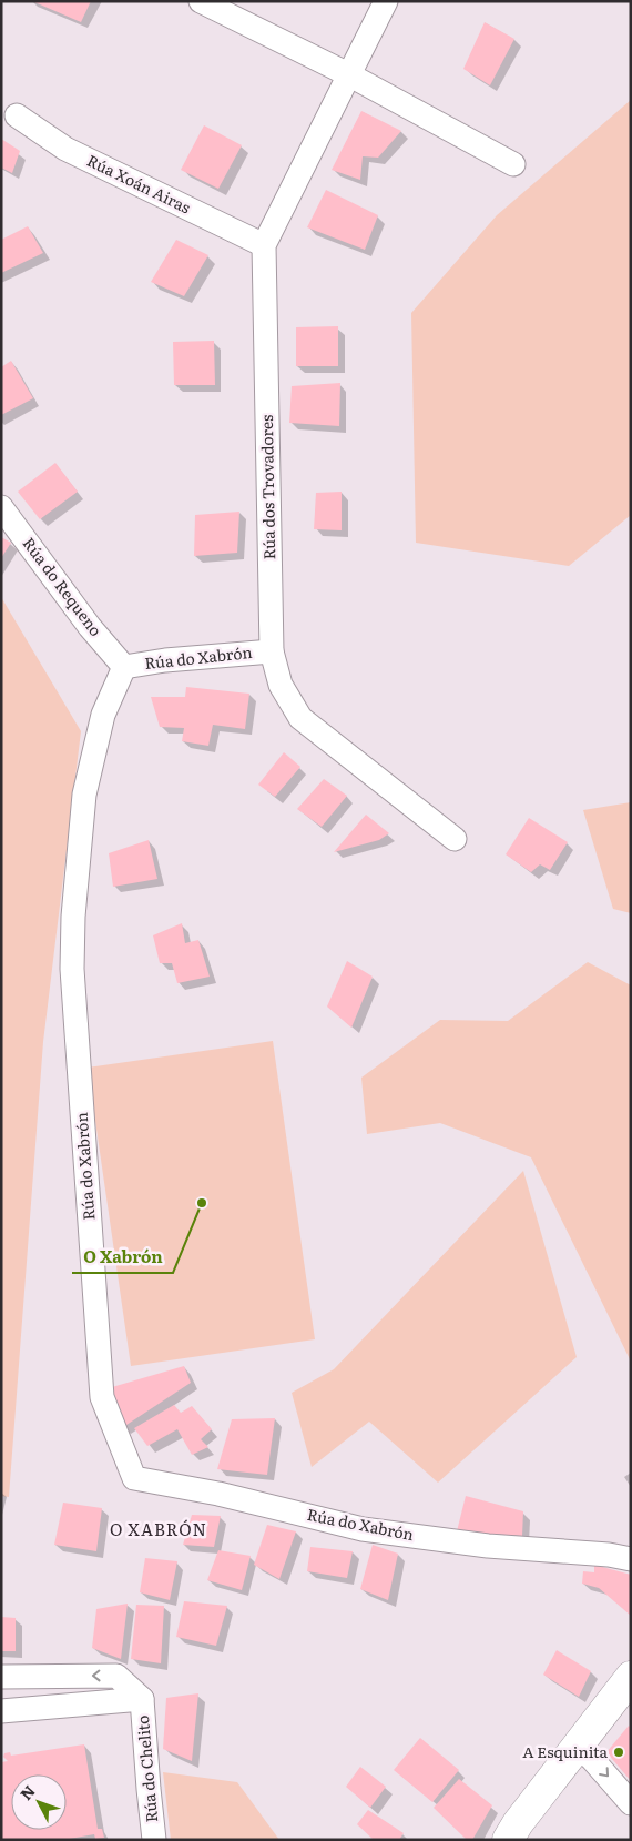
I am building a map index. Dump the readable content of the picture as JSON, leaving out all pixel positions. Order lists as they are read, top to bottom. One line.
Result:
{"streets":{"street":["Rúa Xoán Airas","Rúa dos Trovadores","Rúa do Requeno","Rúa do Xabrón","Rúa do Chelito"]},"crossings":[["Rúa Xoán Airas","Rúa dos Trovadores"],["Rúa dos Trovadores","Rúa do Xabrón"],["Rúa do Requeno","Rúa do Xabrón"]],"districts":["O XABRÓN"],"places":["O Xabrón","A Esquinita"],"north":"top left"}
